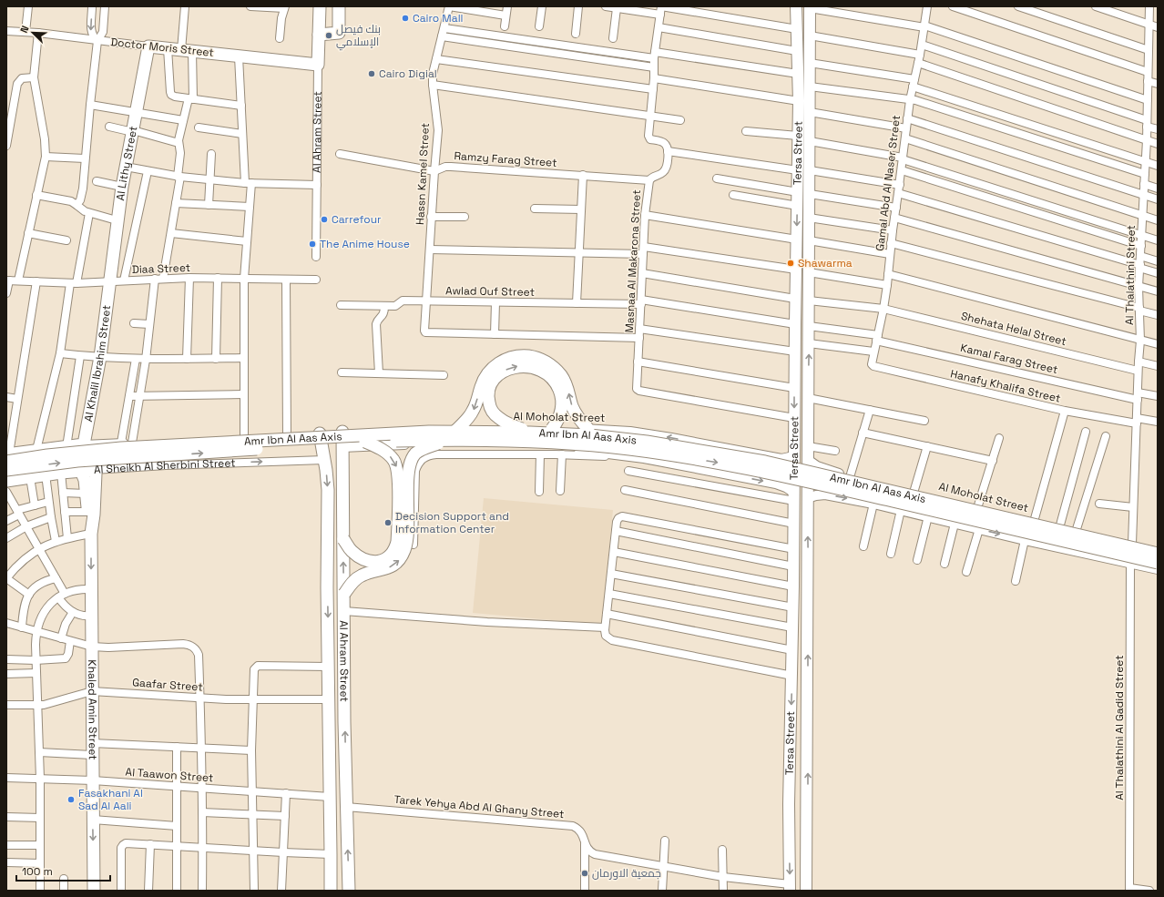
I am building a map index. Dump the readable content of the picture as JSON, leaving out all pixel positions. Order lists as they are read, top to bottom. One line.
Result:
{"streets":{"main road":["Doctor Moris Street","Al Ahram Street","Tersa Street","Al Lithy Street","Al Khalil Ibrahim Street","Amr Ibn Al Aas Axis","Al Sheikh Al Sherbini Street","Khaled Amin Street"],"street":["Ramzy Farag Street","Hassn Kamel Street","Gamal Abd Al Naser Street","Masnaa Al Makarona Street","Diaa Street","Al Thalathini Street","Awlad Ouf Street","Shehata Helal Street","Kamal Farag Street","Hanafy Khalifa Street","Al Moholat Street","Gaafar Street","Al Thalathini Al Gadid Street","Al Taawon Street","Tarek Yehya Abd Al Ghany Street"]},"crossings":[["Doctor Moris Street","Al Ahram Street"],["Doctor Moris Street","Al Lithy Street"],["Al Ahram Street","Al Moholat Street"],["Al Ahram Street","Al Sheikh Al Sherbini Street"],["Al Ahram Street","Gaafar Street"],["Al Ahram Street","Al Taawon Street"],["Al Ahram Street","Tarek Yehya Abd Al Ghany Street"],["Tersa Street","Masnaa Al Makarona Street"],["Tersa Street","Awlad Ouf Street"],["Tersa Street","Shehata Helal Street"],["Tersa Street","Kamal Farag Street"],["Tersa Street","Al Moholat Street"],["Tersa Street","Tarek Yehya Abd Al Ghany Street"],["Ramzy Farag Street","Hassn Kamel Street"],["Ramzy Farag Street","Masnaa Al Makarona Street"],["Al Lithy Street","Diaa Street"],["Al Lithy Street","Al Khalil Ibrahim Street"],["Hassn Kamel Street","Awlad Ouf Street"],["Gamal Abd Al Naser Street","Shehata Helal Street"],["Gamal Abd Al Naser Street","Kamal Farag Street"],["Gamal Abd Al Naser Street","Hanafy Khalifa Street"],["Masnaa Al Makarona Street","Awlad Ouf Street"],["Diaa Street","Al Khalil Ibrahim Street"],["Al Thalathini Street","Shehata Helal Street"],["Al Thalathini Street","Kamal Farag Street"],["Al Thalathini Street","Hanafy Khalifa Street"],["Al Thalathini Street","Al Moholat Street"],["Al Sheikh Al Sherbini Street","Khaled Amin Street"],["Gaafar Street","Khaled Amin Street"],["Khaled Amin Street","Al Taawon Street"]],"places":["Cairo Mall","بنك فيصل الإسلامي","Cairo Digial","Carrefour","The Anime House","Shawarma","Decision Support and Information Center","Fasakhani Al Sad Al Aali","جمعية الاورمان"],"scale_bar":"100 m","north":"top left"}
